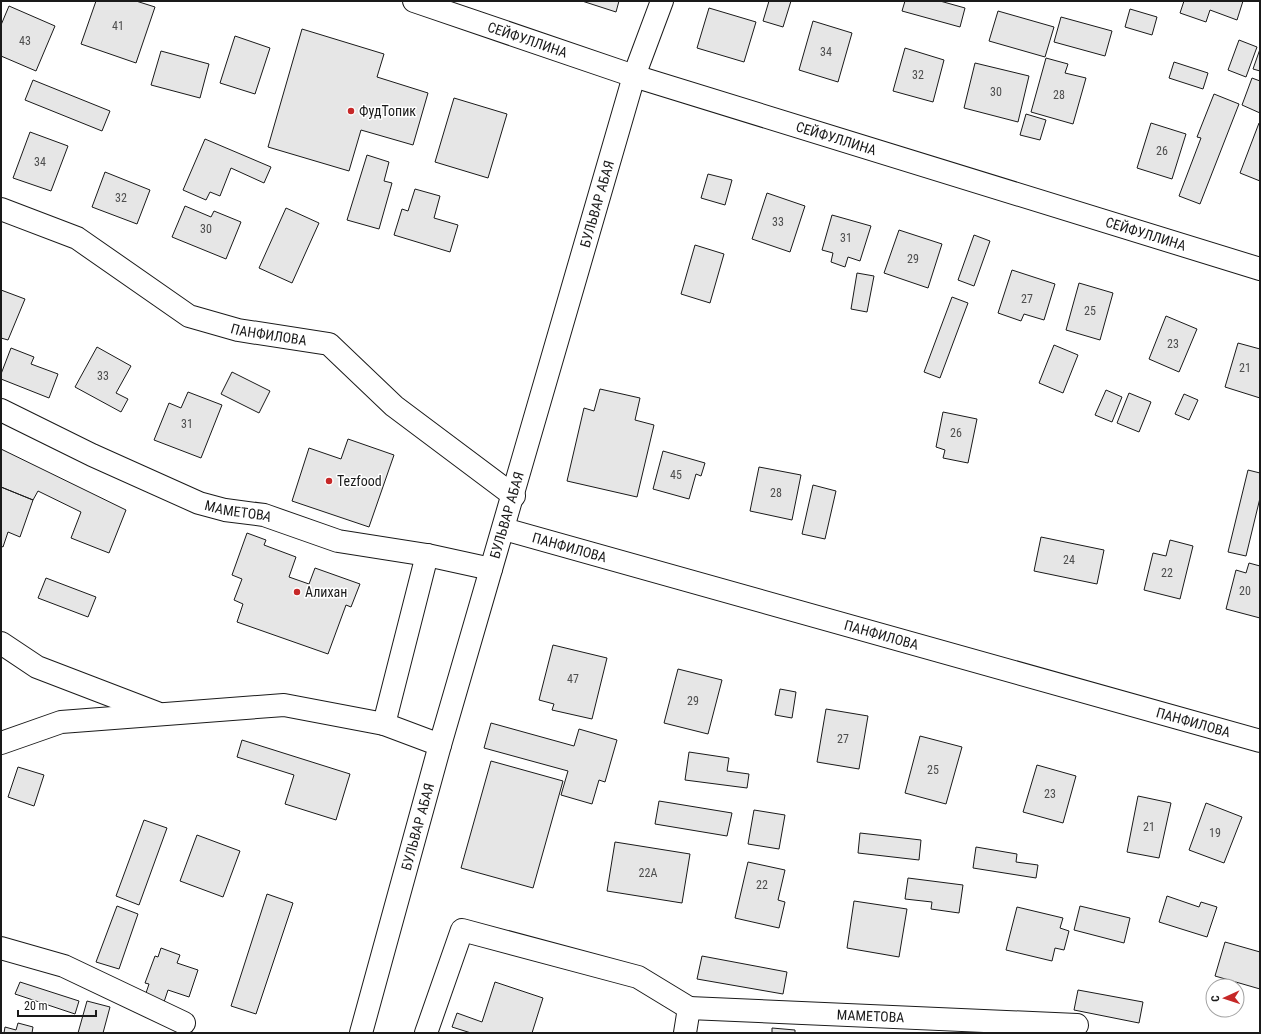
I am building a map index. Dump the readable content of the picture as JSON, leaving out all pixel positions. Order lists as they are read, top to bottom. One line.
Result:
{"streets":{"street":["СЕЙФУЛЛИНА","БУЛЬВАР АБАЯ","ПАНФИЛОВА","МАМЕТОВА"]},"crossings":[["СЕЙФУЛЛИНА","БУЛЬВАР АБАЯ"],["БУЛЬВАР АБАЯ","ПАНФИЛОВА"],["БУЛЬВАР АБАЯ","МАМЕТОВА"]],"places":["ФудТопик","Tezfood","Алихан"],"house_numbers":["41","43","34","32","30","28","26","34","32","33","30","31","29","27","25","23","21","33","31","26","45","28","24","22","20","47","29","27","25","23","21","19","22А","22"],"scale_bar":"20 m","north":"left"}
